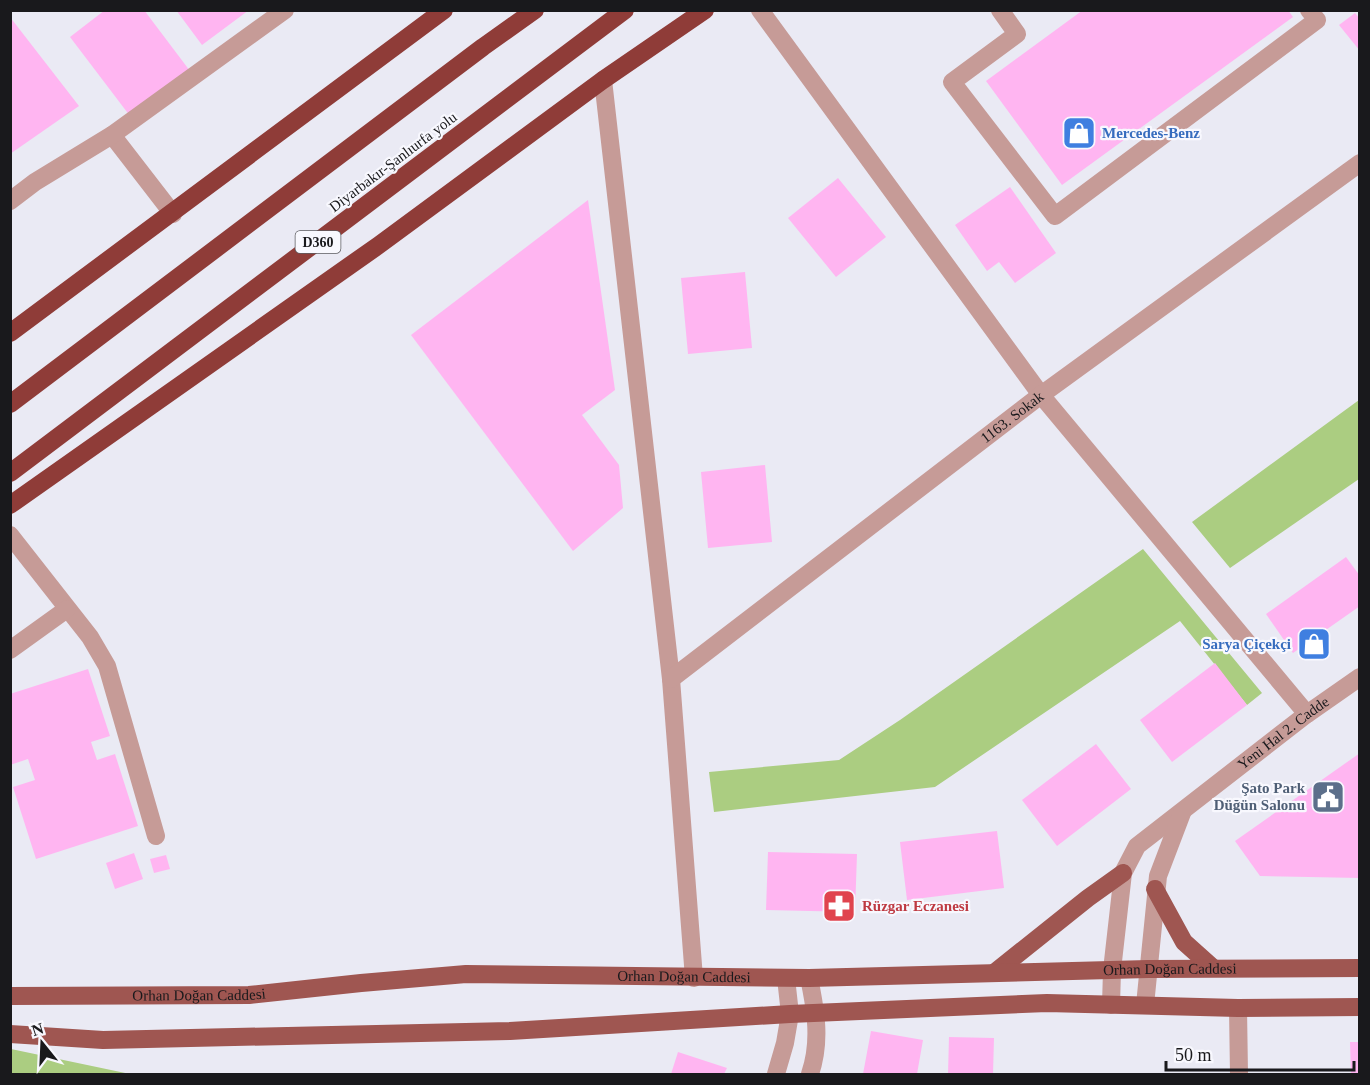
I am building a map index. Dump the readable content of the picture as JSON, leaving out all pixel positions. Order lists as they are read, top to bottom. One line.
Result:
{"streets":{"highway":["Diyarbakır-Şanlıurfa yolu","D360"],"main road":["Orhan Doğan Caddesi"],"street":["1163. Sokak","Yeni Hal 2. Cadde"]},"crossings":[["Yeni Hal 2. Cadde","Orhan Doğan Caddesi"]],"places":{"shop":["Mercedes-Benz","Sarya Çiçekçi"],"public building":["Şato Park Düğün Salonu"],"pharmacy":["Rüzgar Eczanesi"]},"scale_bar":"50 m","north":"top"}
